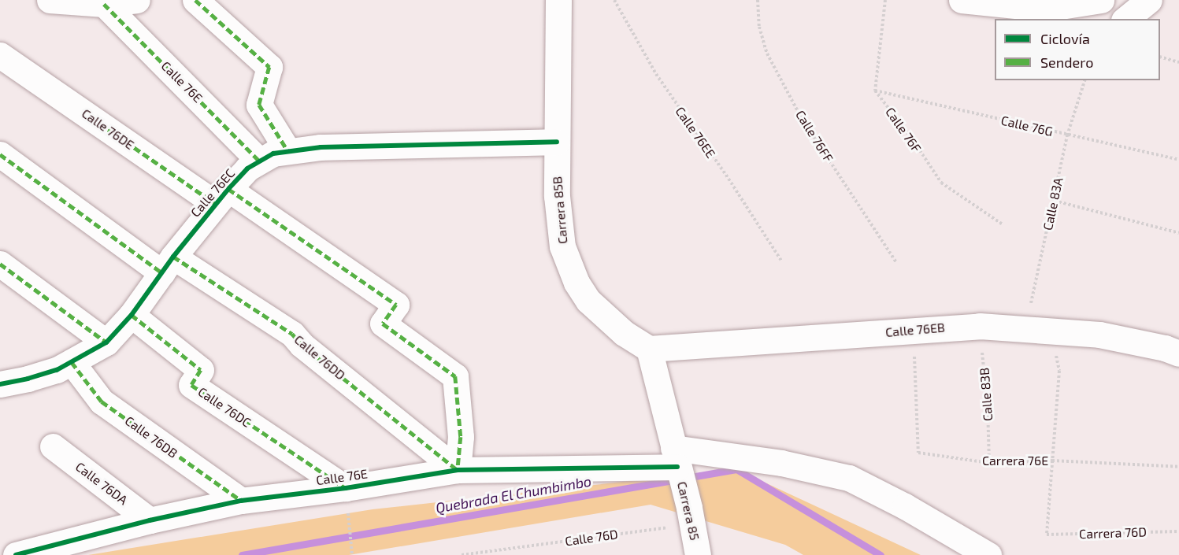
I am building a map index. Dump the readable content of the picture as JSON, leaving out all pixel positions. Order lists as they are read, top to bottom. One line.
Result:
{"streets":{"street":["Calle 76E","Calle 76DE","Calle 76EC","Carrera 85B","Calle 76EB","Calle 76DD","Calle 76DC","Calle 76DB","Calle 76DA","Carrera 85"],"path":["Calle 76G","Calle 76F","Calle 76EE","Calle 76FF","Calle 83A","Calle 83B","Carrera 76E","Carrera 76D","Calle 76D"]},"crossings":[["Calle 76E","Calle 76EC"],["Calle 76E","Calle 76DD"],["Calle 76E","Calle 76DC"],["Calle 76E","Calle 76DB"],["Calle 76E","Calle 76DA"],["Calle 76E","Carrera 85"],["Calle 76G","Calle 76F"],["Calle 76G","Calle 83A"],["Calle 76DE","Calle 76EC"],["Calle 76EC","Carrera 85B"],["Calle 76EC","Calle 76DD"],["Calle 76EC","Calle 76DC"],["Calle 76EC","Calle 76DB"],["Calle 83A","Calle 76EB"],["Carrera 85B","Calle 76EB"],["Calle 76EB","Calle 83B"],["Calle 76EB","Carrera 76E"],["Calle 83B","Carrera 76E"],["Carrera 76E","Carrera 76D"],["Carrera 85","Calle 76D"]],"water":["Quebrada El Chumbimbo"],"legend":["Ciclovía","Sendero"]}
